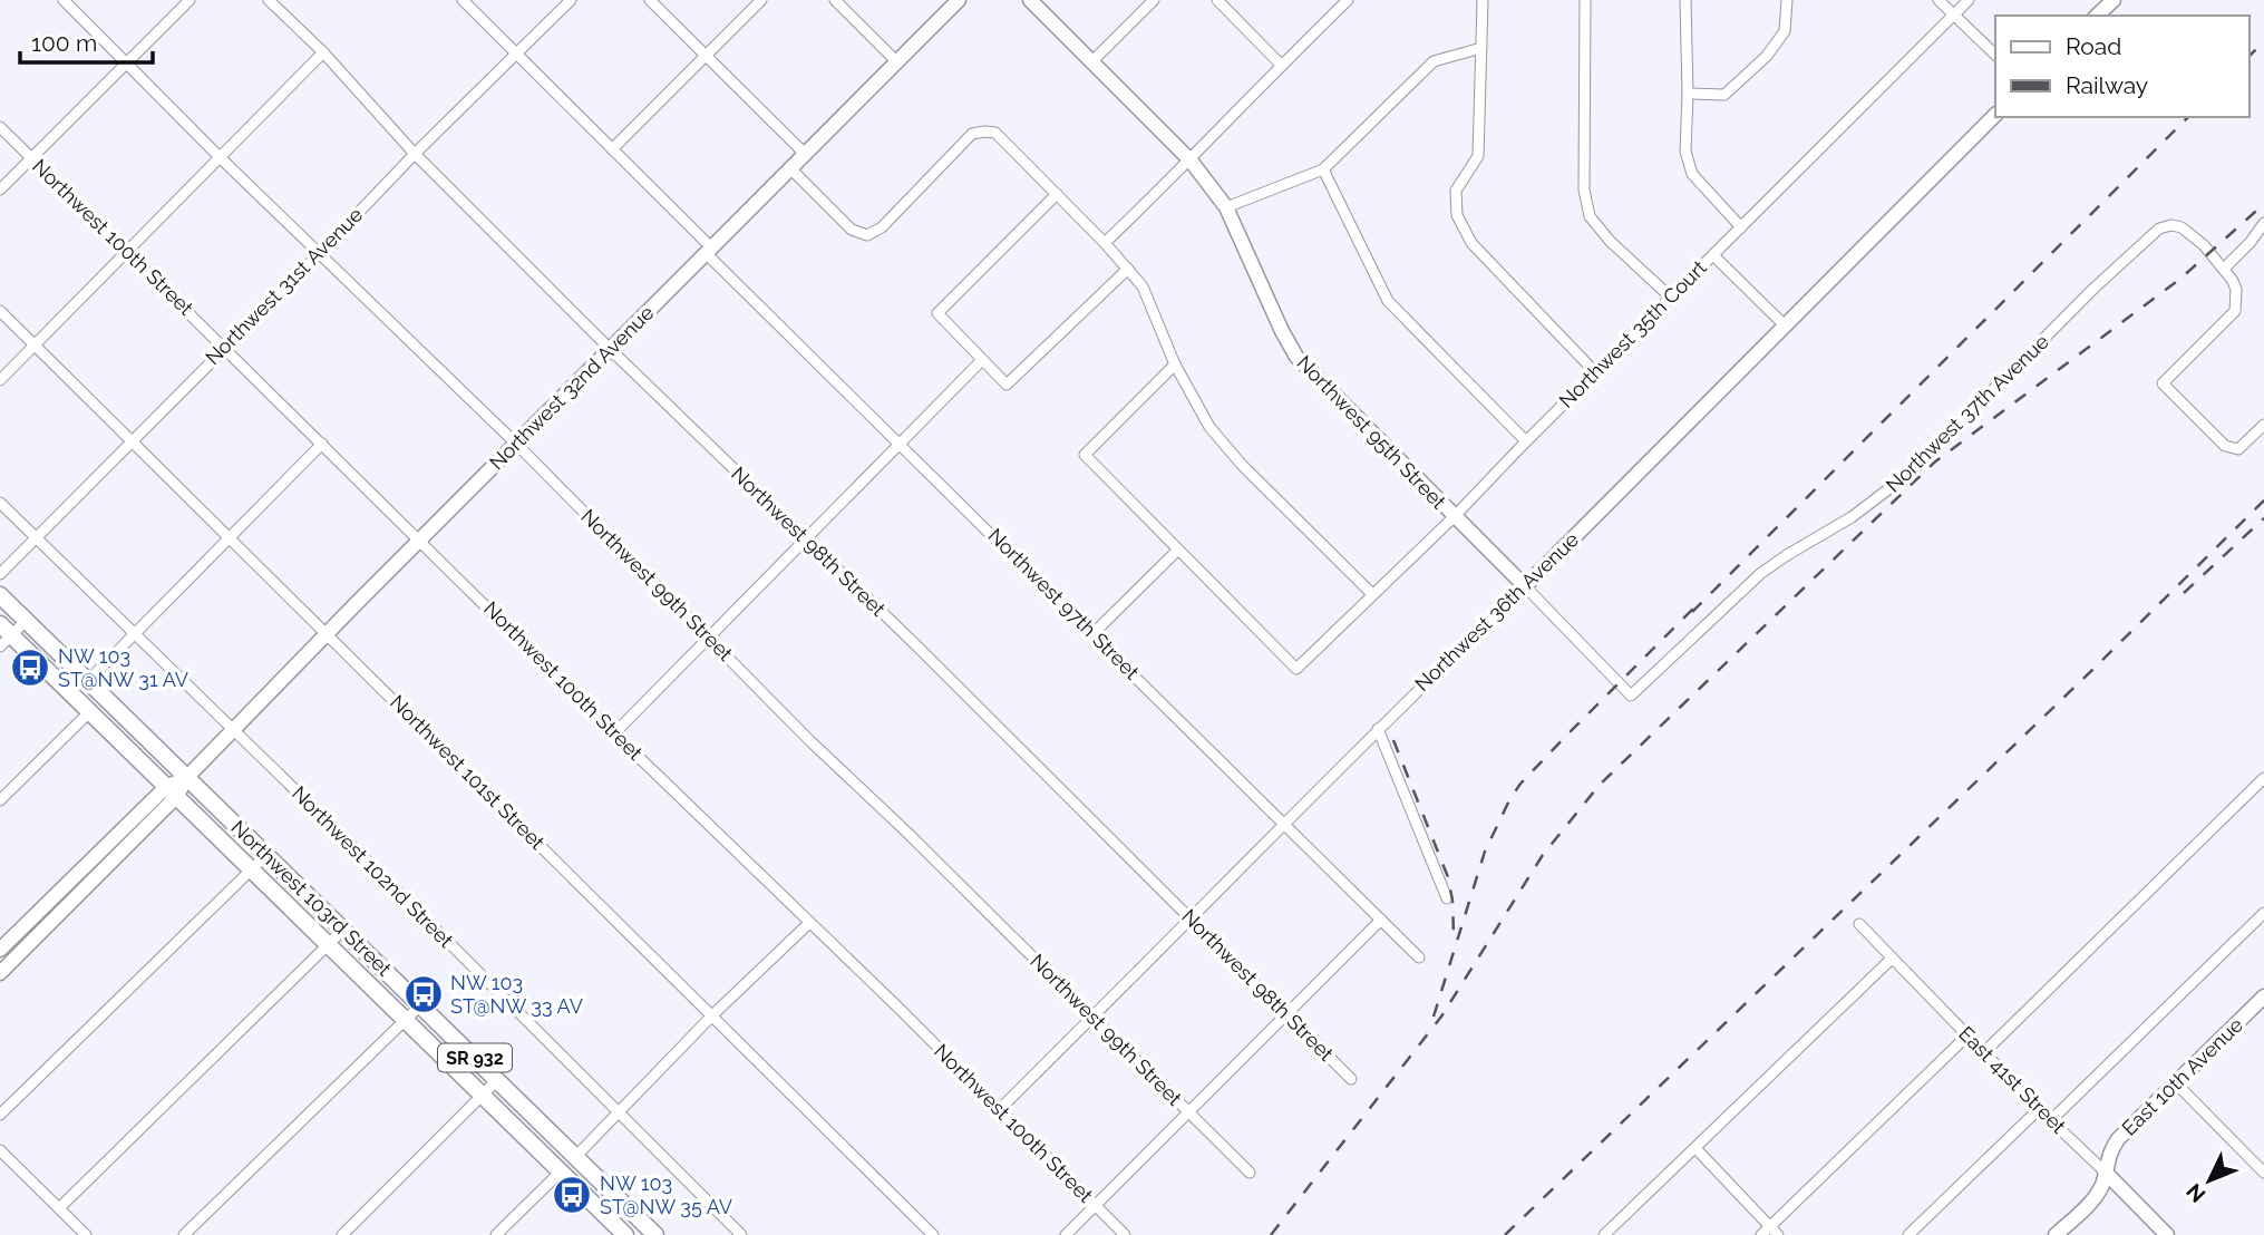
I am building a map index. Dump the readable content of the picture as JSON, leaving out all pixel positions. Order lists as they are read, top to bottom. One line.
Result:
{"streets":{"main road":["Northwest 103rd Street","SR 932"],"street":["Northwest 100th Street","Northwest 31st Avenue","Northwest 35th Court","Northwest 32nd Avenue","Northwest 37th Avenue","Northwest 95th Street","Northwest 98th Street","Northwest 99th Street","Northwest 97th Street","Northwest 36th Avenue","Northwest 101st Street","Northwest 102nd Street","East 10th Avenue","East 41st Street"]},"crossings":[["Northwest 100th Street","Northwest 31st Avenue"],["Northwest 100th Street","Northwest 32nd Avenue"],["Northwest 100th Street","Northwest 36th Avenue"],["Northwest 31st Avenue","Northwest 98th Street"],["Northwest 31st Avenue","Northwest 99th Street"],["Northwest 31st Avenue","Northwest 97th Street"],["Northwest 31st Avenue","Northwest 101st Street"],["Northwest 31st Avenue","Northwest 102nd Street"],["Northwest 35th Court","Northwest 95th Street"],["Northwest 32nd Avenue","Northwest 98th Street"],["Northwest 32nd Avenue","Northwest 99th Street"],["Northwest 32nd Avenue","Northwest 97th Street"],["Northwest 32nd Avenue","Northwest 101st Street"],["Northwest 32nd Avenue","Northwest 102nd Street"],["Northwest 32nd Avenue","Northwest 103rd Street"],["Northwest 37th Avenue","Northwest 95th Street"],["Northwest 95th Street","Northwest 36th Avenue"],["Northwest 98th Street","Northwest 36th Avenue"],["Northwest 99th Street","Northwest 36th Avenue"],["Northwest 97th Street","Northwest 36th Avenue"],["East 10th Avenue","East 41st Street"]],"places":{"bus stop":["NW 103 ST@NW 31 AV","NW 103 ST@NW 33 AV","NW 103 ST@NW 35 AV"]},"legend":["Road","Railway"],"scale_bar":"100 m","north":"bottom left"}
